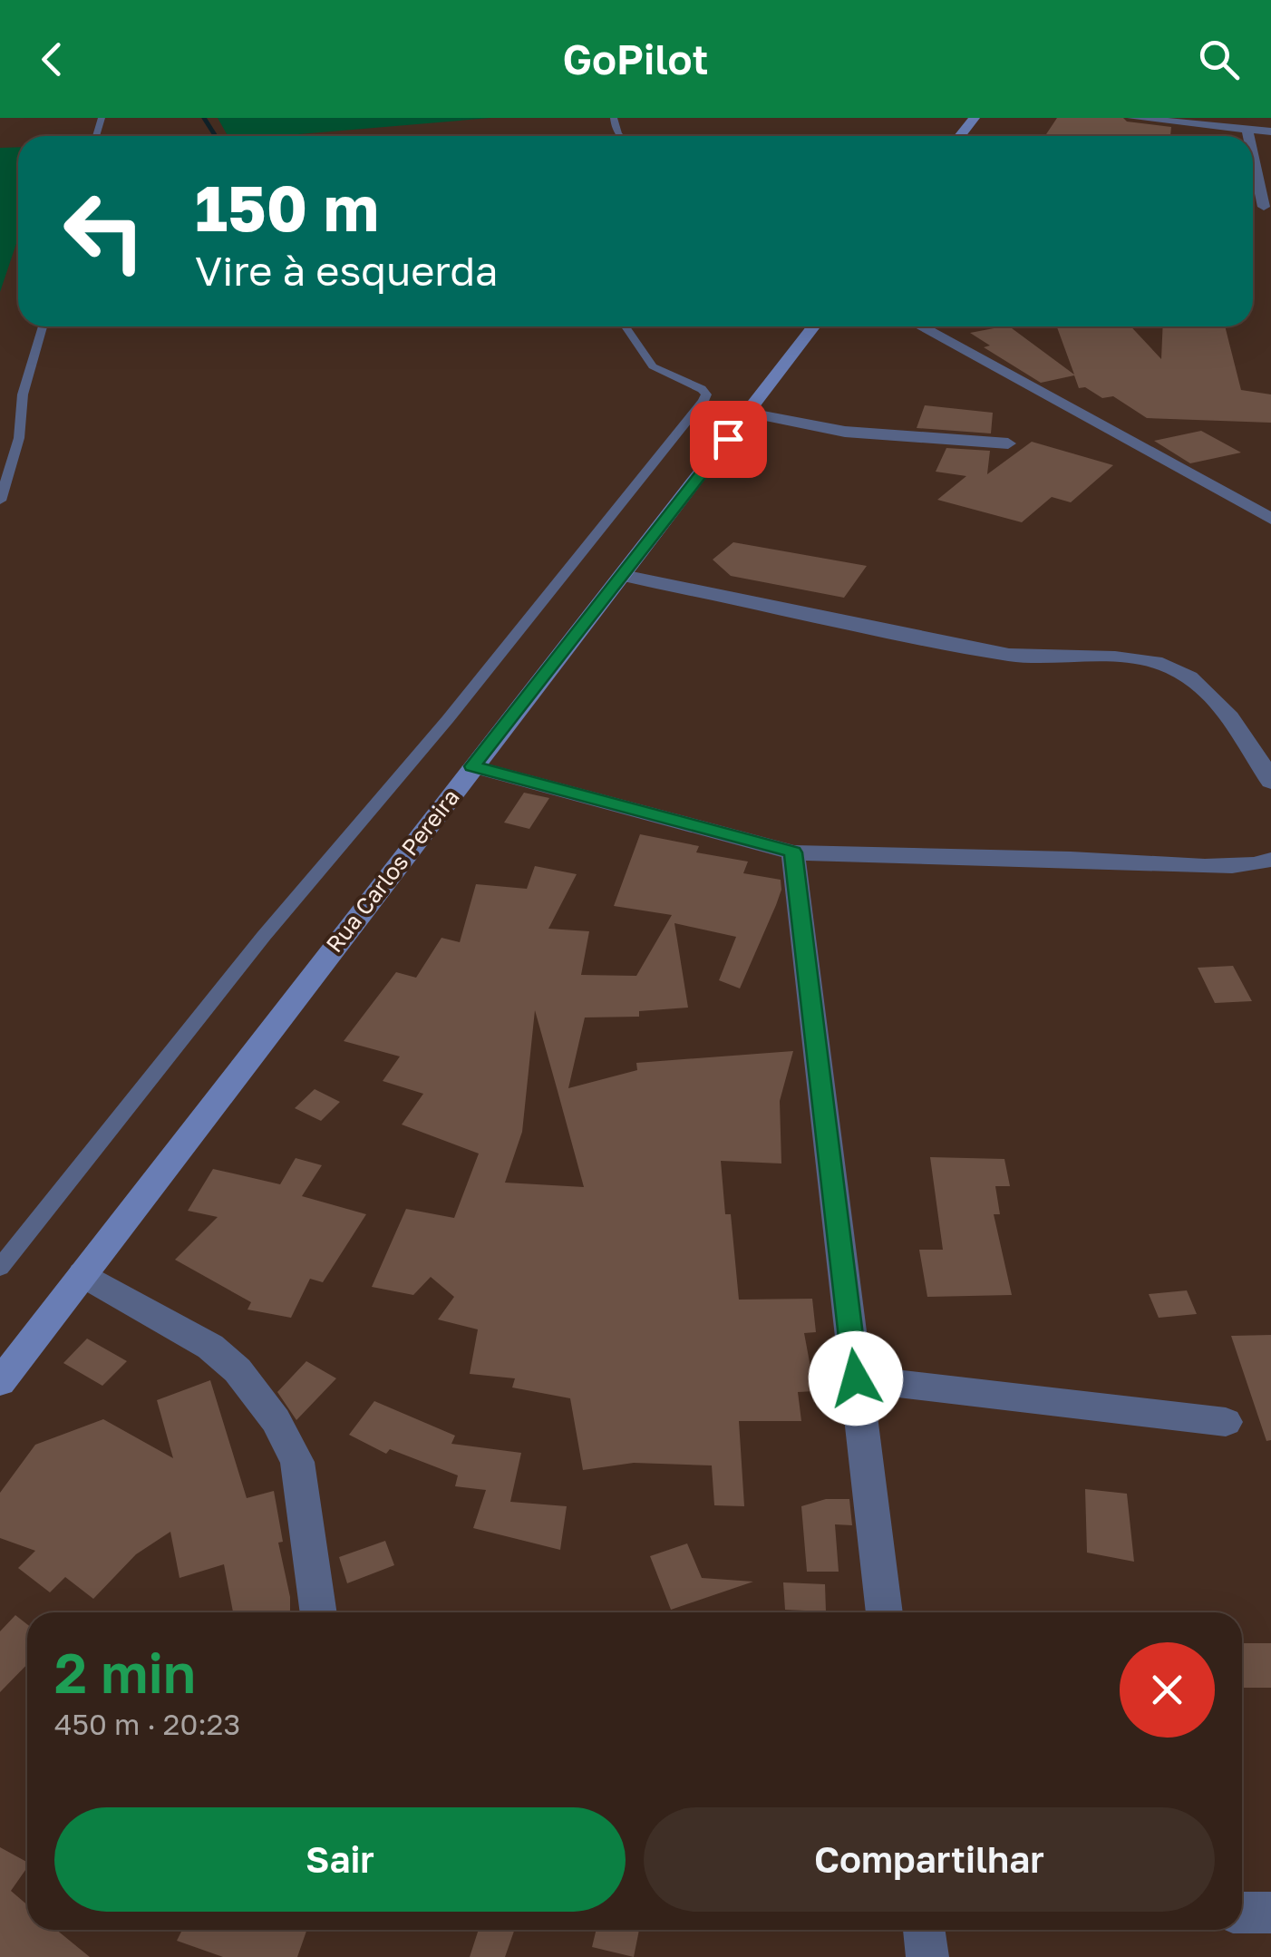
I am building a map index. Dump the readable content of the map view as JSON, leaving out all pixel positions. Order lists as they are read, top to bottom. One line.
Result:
{"streets":{"main road":["Rua Carlos Pereira"]},"page":{"header":"GoPilot","turn":["150 m","Vire à esquerda"],"heading":["2 min","450 m · 20:23"],"buttons":["Sair","Compartilhar"]}}
